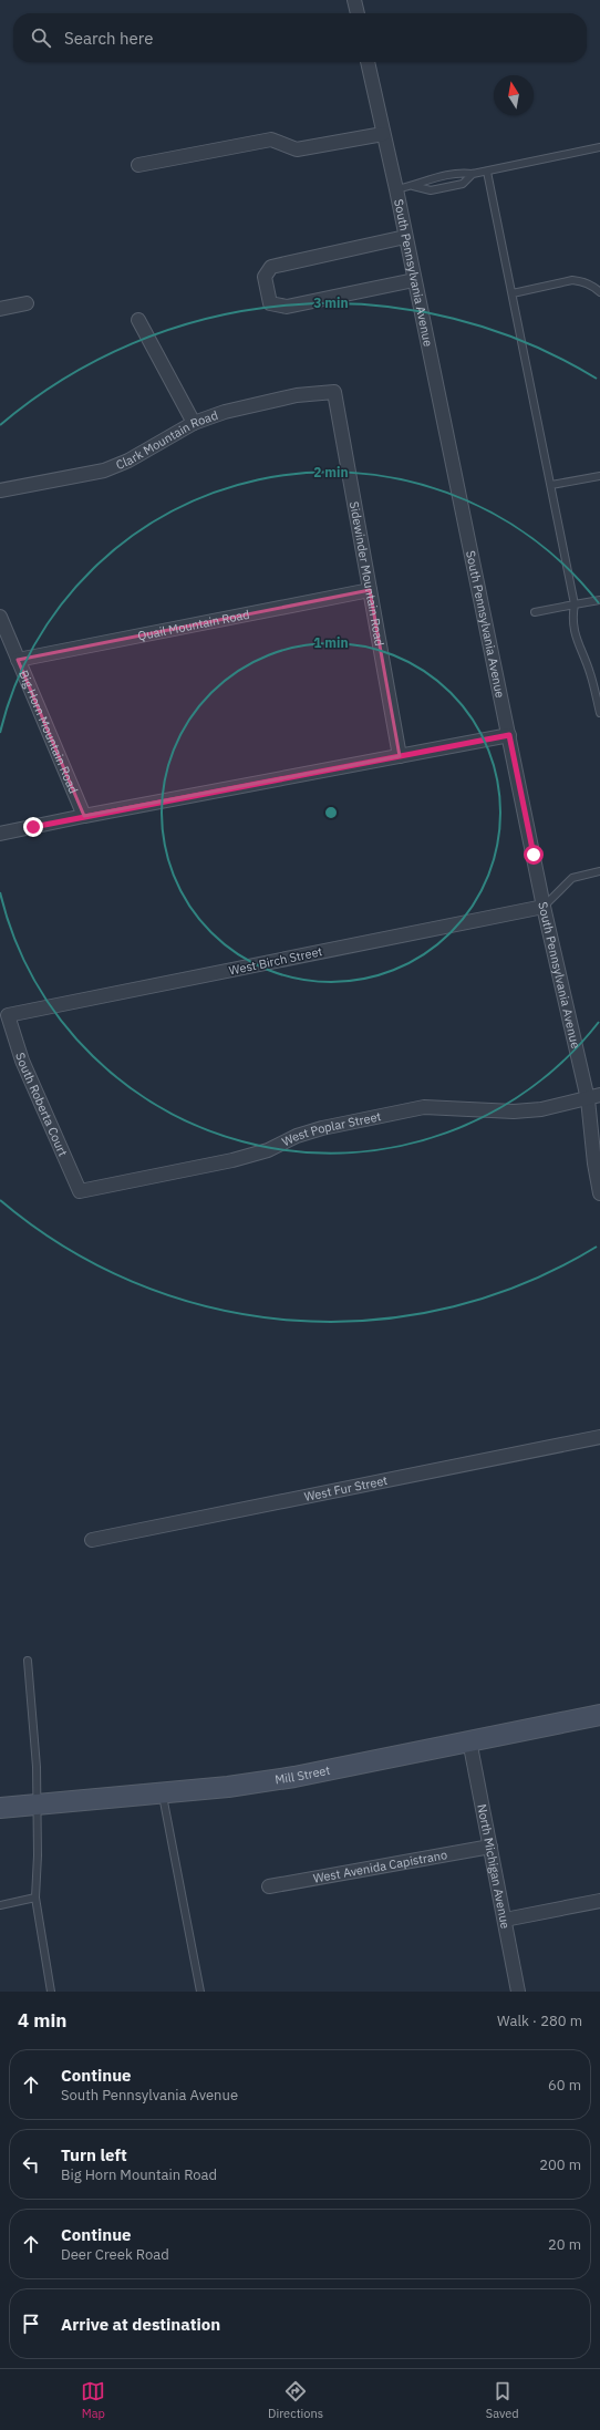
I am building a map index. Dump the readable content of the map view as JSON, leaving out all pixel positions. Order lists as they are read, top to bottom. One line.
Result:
{"streets":{"main road":["Mill Street"],"street":["South Pennsylvania Avenue","Clark Mountain Road","Sidewinder Mountain Road","Quail Mountain Road","Big Horn Mountain Road","West Birch Street","South Roberta Court","West Poplar Street","West Fur Street","North Michigan Avenue","West Avenida Capistrano"]},"crossings":[["South Pennsylvania Avenue","West Birch Street"],["South Pennsylvania Avenue","West Poplar Street"],["Clark Mountain Road","Sidewinder Mountain Road"],["Sidewinder Mountain Road","Quail Mountain Road"],["Quail Mountain Road","Big Horn Mountain Road"],["West Birch Street","South Roberta Court"],["South Roberta Court","West Poplar Street"],["Mill Street","North Michigan Avenue"],["North Michigan Avenue","West Avenida Capistrano"]],"north":"top","page":{"search":"Search here","heading":["4 min","Walk · 280 m"],"list":[["Continue","South Pennsylvania Avenue","60 m"],["Turn left","Big Horn Mountain Road","200 m"],["Continue","Deer Creek Road","20 m"],"Arrive at destination"],"nav":["Map","Directions","Saved"]},"rings":["3 min","2 min","1 min"]}
